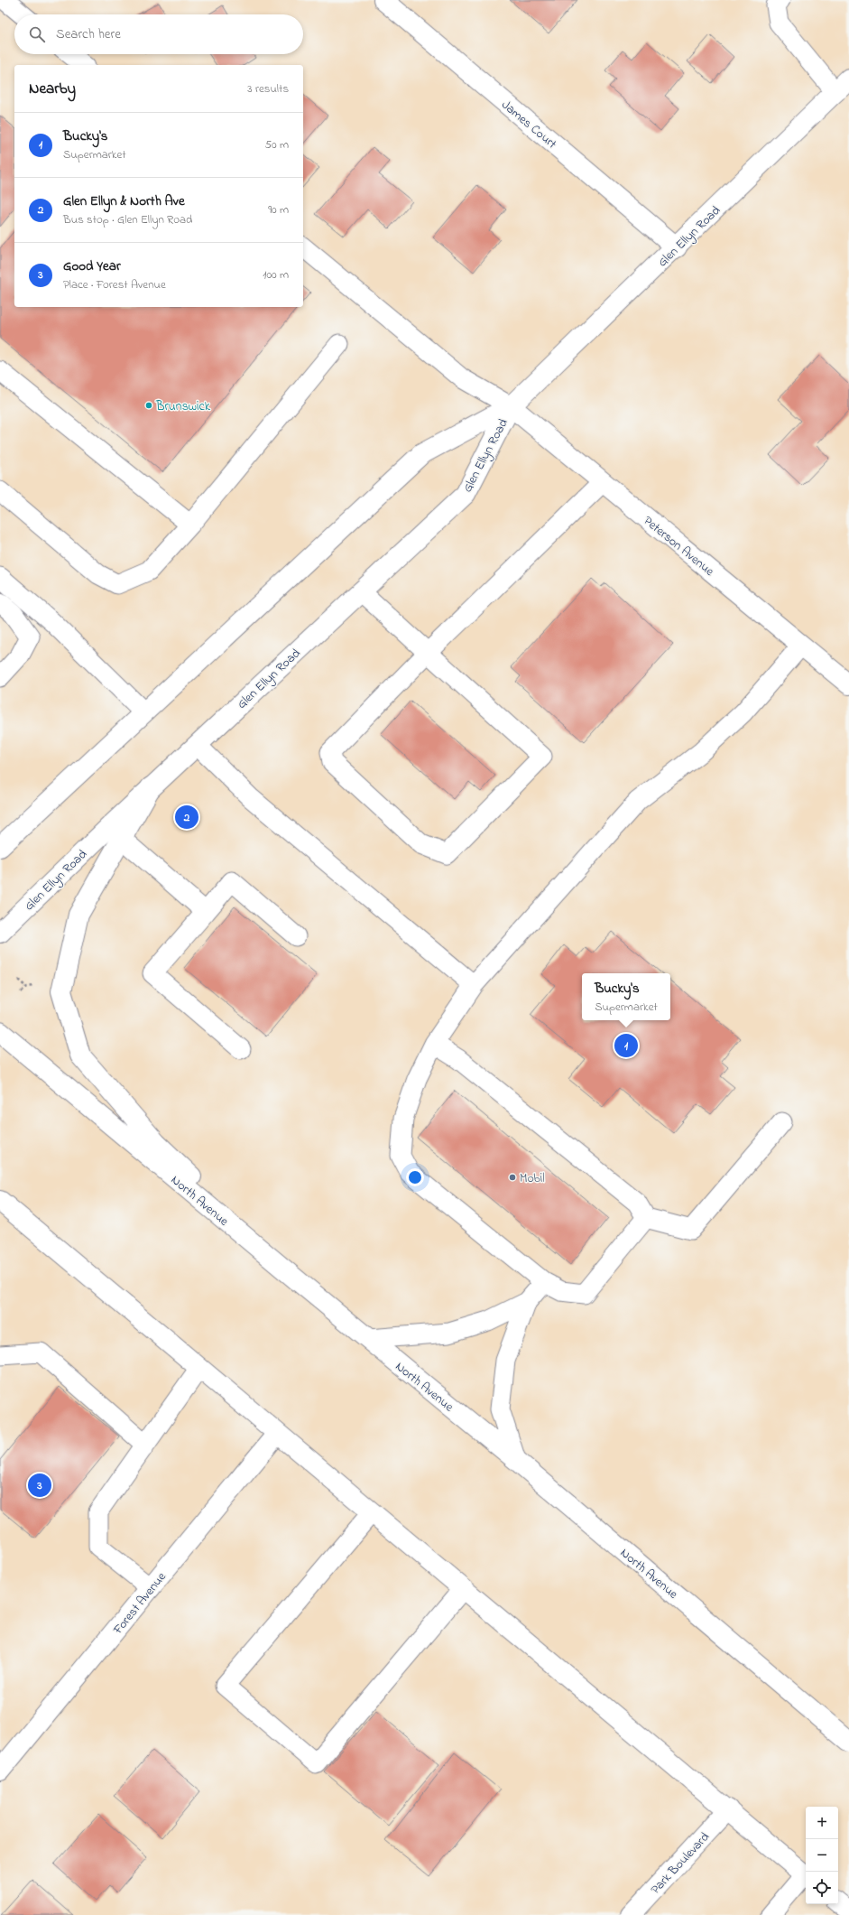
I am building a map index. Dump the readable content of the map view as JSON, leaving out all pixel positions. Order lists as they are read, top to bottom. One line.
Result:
{"streets":{"street":["James Court","Glen Ellyn Road","Peterson Avenue","North Avenue","Forest Avenue","Park Boulevard"]},"crossings":[["James Court","Glen Ellyn Road"],["Glen Ellyn Road","Peterson Avenue"]],"places":["Brunswick","Mobil"],"page":{"search":"Search here","heading":["Nearby","3 results"],"list":[{"mark":"1","name":"Bucky's","note":"Supermarket","value":"50 m"},{"mark":"2","name":"Glen Ellyn & North Ave","note":"Bus stop · Glen Ellyn Road","value":"90 m"},{"mark":"3","name":"Good Year","note":"Place · Forest Avenue","value":"100 m"}],"pins":["2","1","3"],"popup":["Bucky's","Supermarket"],"map_buttons":["+","−"]}}
